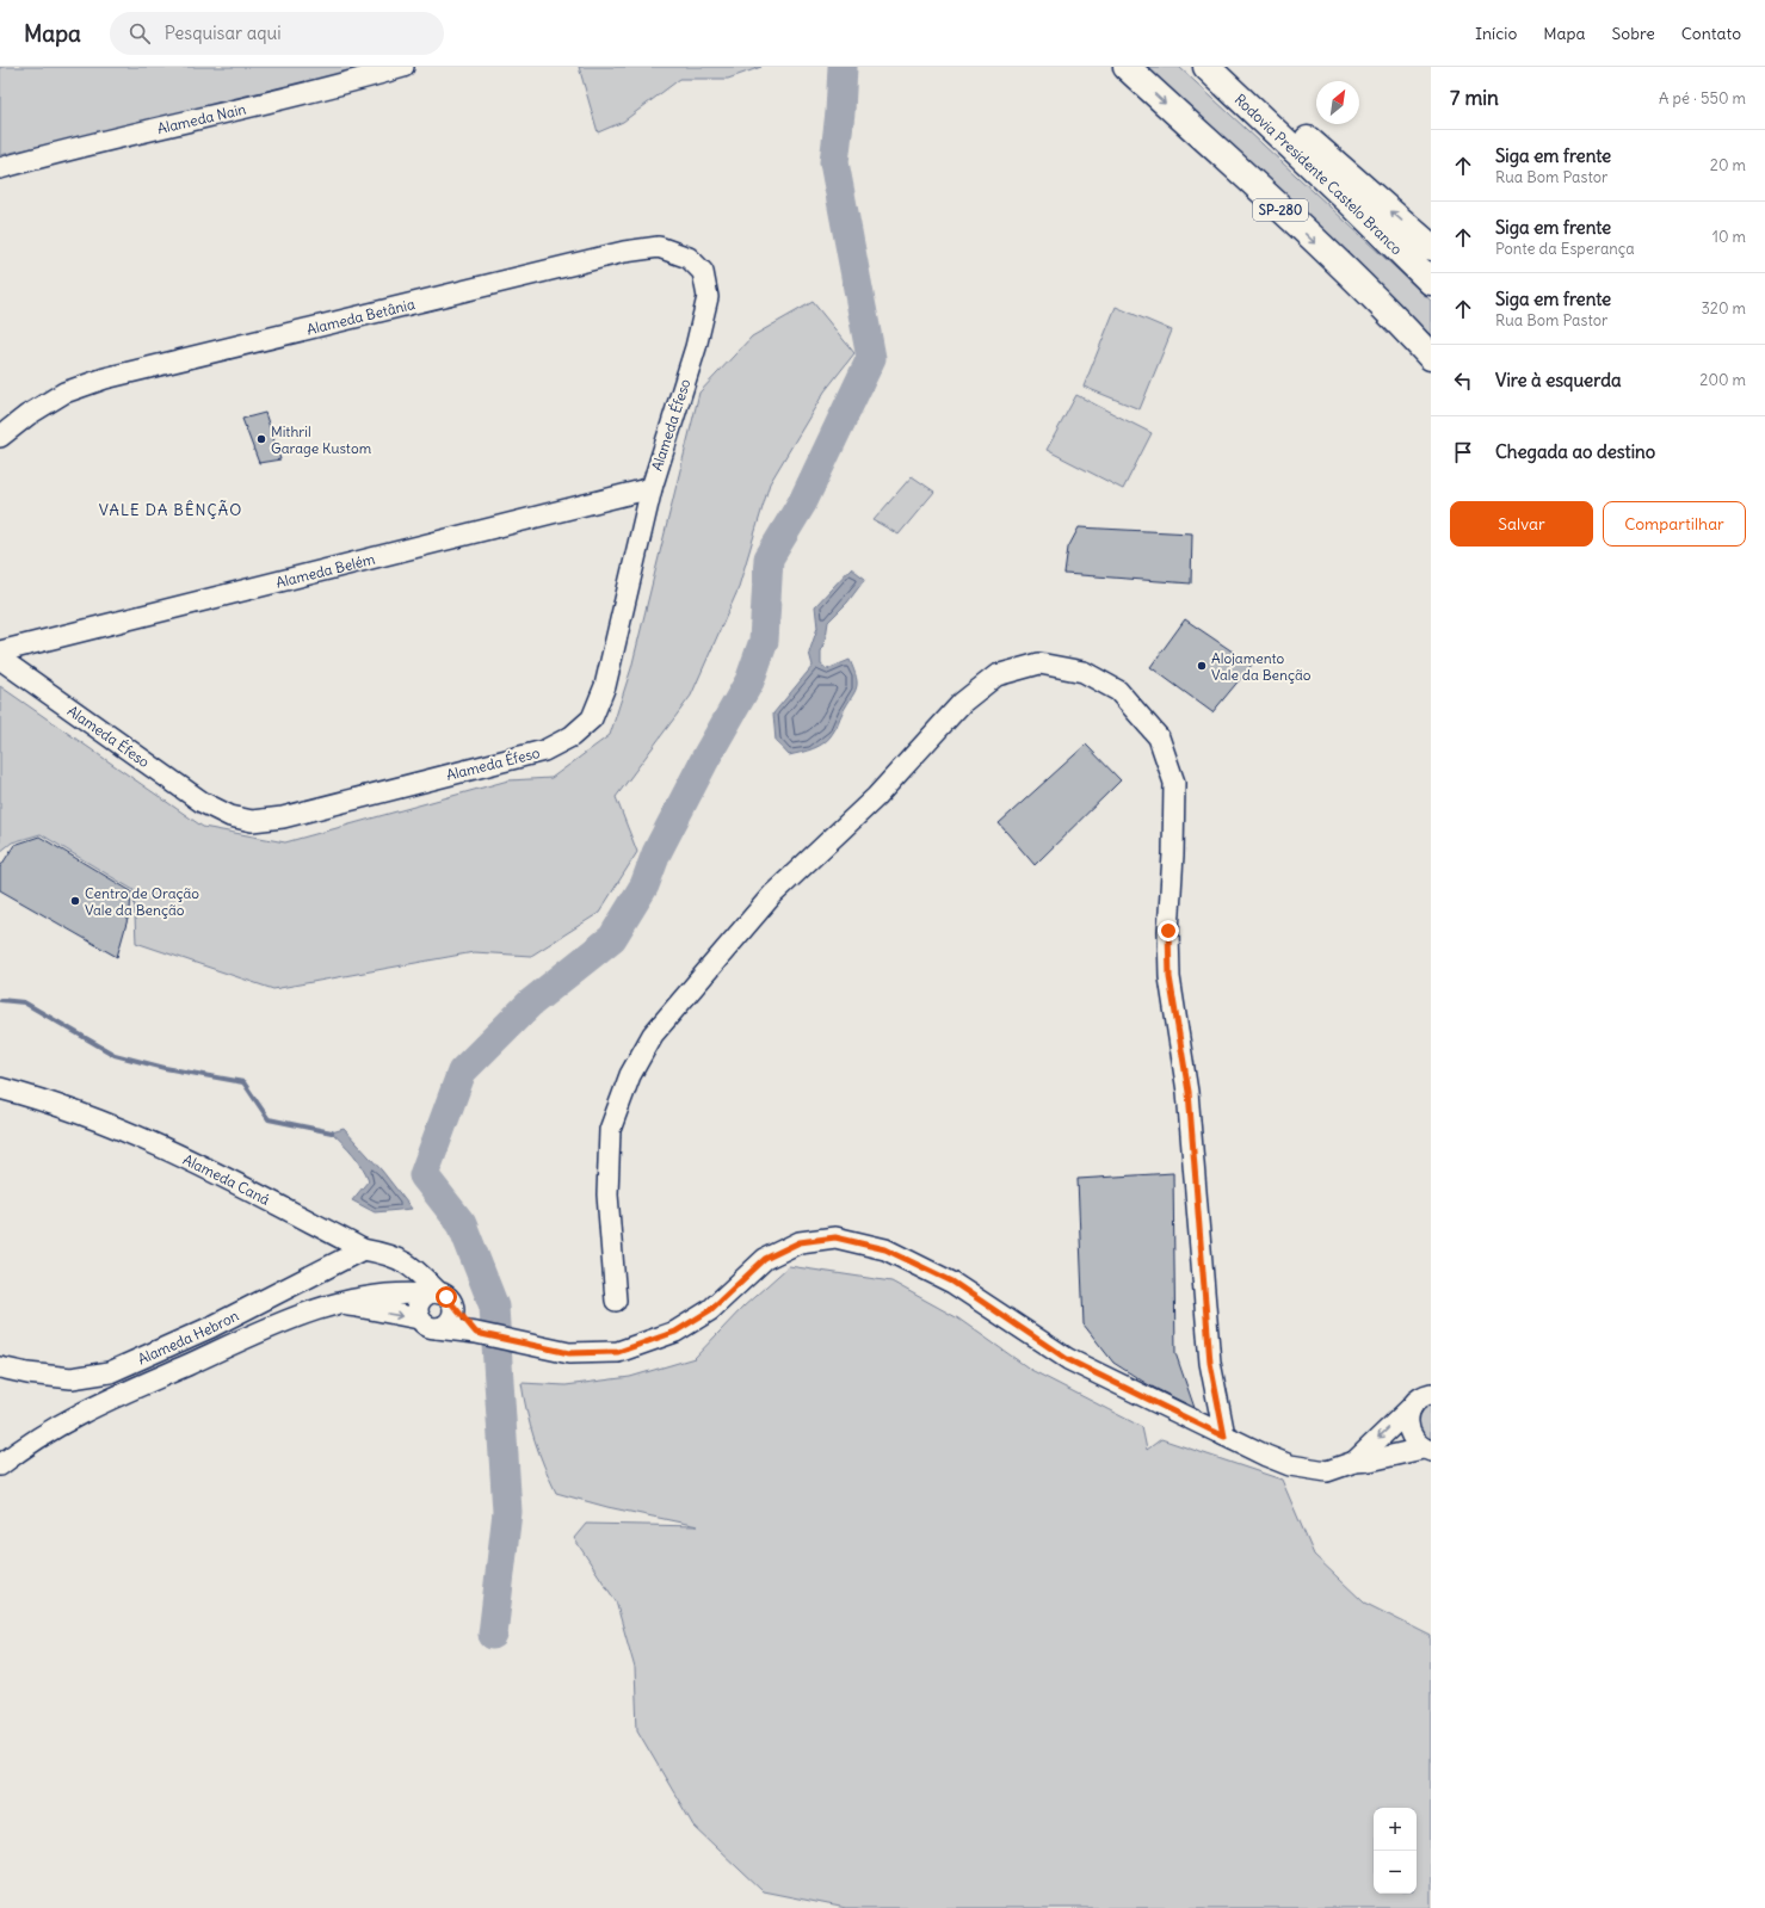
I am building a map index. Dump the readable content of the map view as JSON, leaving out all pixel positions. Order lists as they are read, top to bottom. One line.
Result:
{"streets":{"highway":["Rodovia Presidente Castelo Branco","SP-280"],"street":["Alameda Nain","Alameda Betânia","Alameda Éfeso","Alameda Belém","Alameda Caná","Alameda Hebron"]},"crossings":[["Alameda Betânia","Alameda Éfeso"],["Alameda Éfeso","Alameda Belém"],["Alameda Caná","Alameda Hebron"]],"districts":["VALE DA BÊNÇÃO"],"places":["Mithril Garage Kustom","Alojamento Vale da Benção","Centro de Oração Vale da Benção"],"north":"top right","page":{"header":"Mapa","search":"Pesquisar aqui","nav":["Início","Mapa","Sobre","Contato"],"heading":["7 min","A pé · 550 m"],"list":[["Siga em frente","Rua Bom Pastor","20 m"],["Siga em frente","Ponte da Esperança","10 m"],["Siga em frente","Rua Bom Pastor","320 m"],["Vire à esquerda","200 m"],"Chegada ao destino"],"buttons":["Salvar","Compartilhar"],"map_buttons":["+","−"]}}
